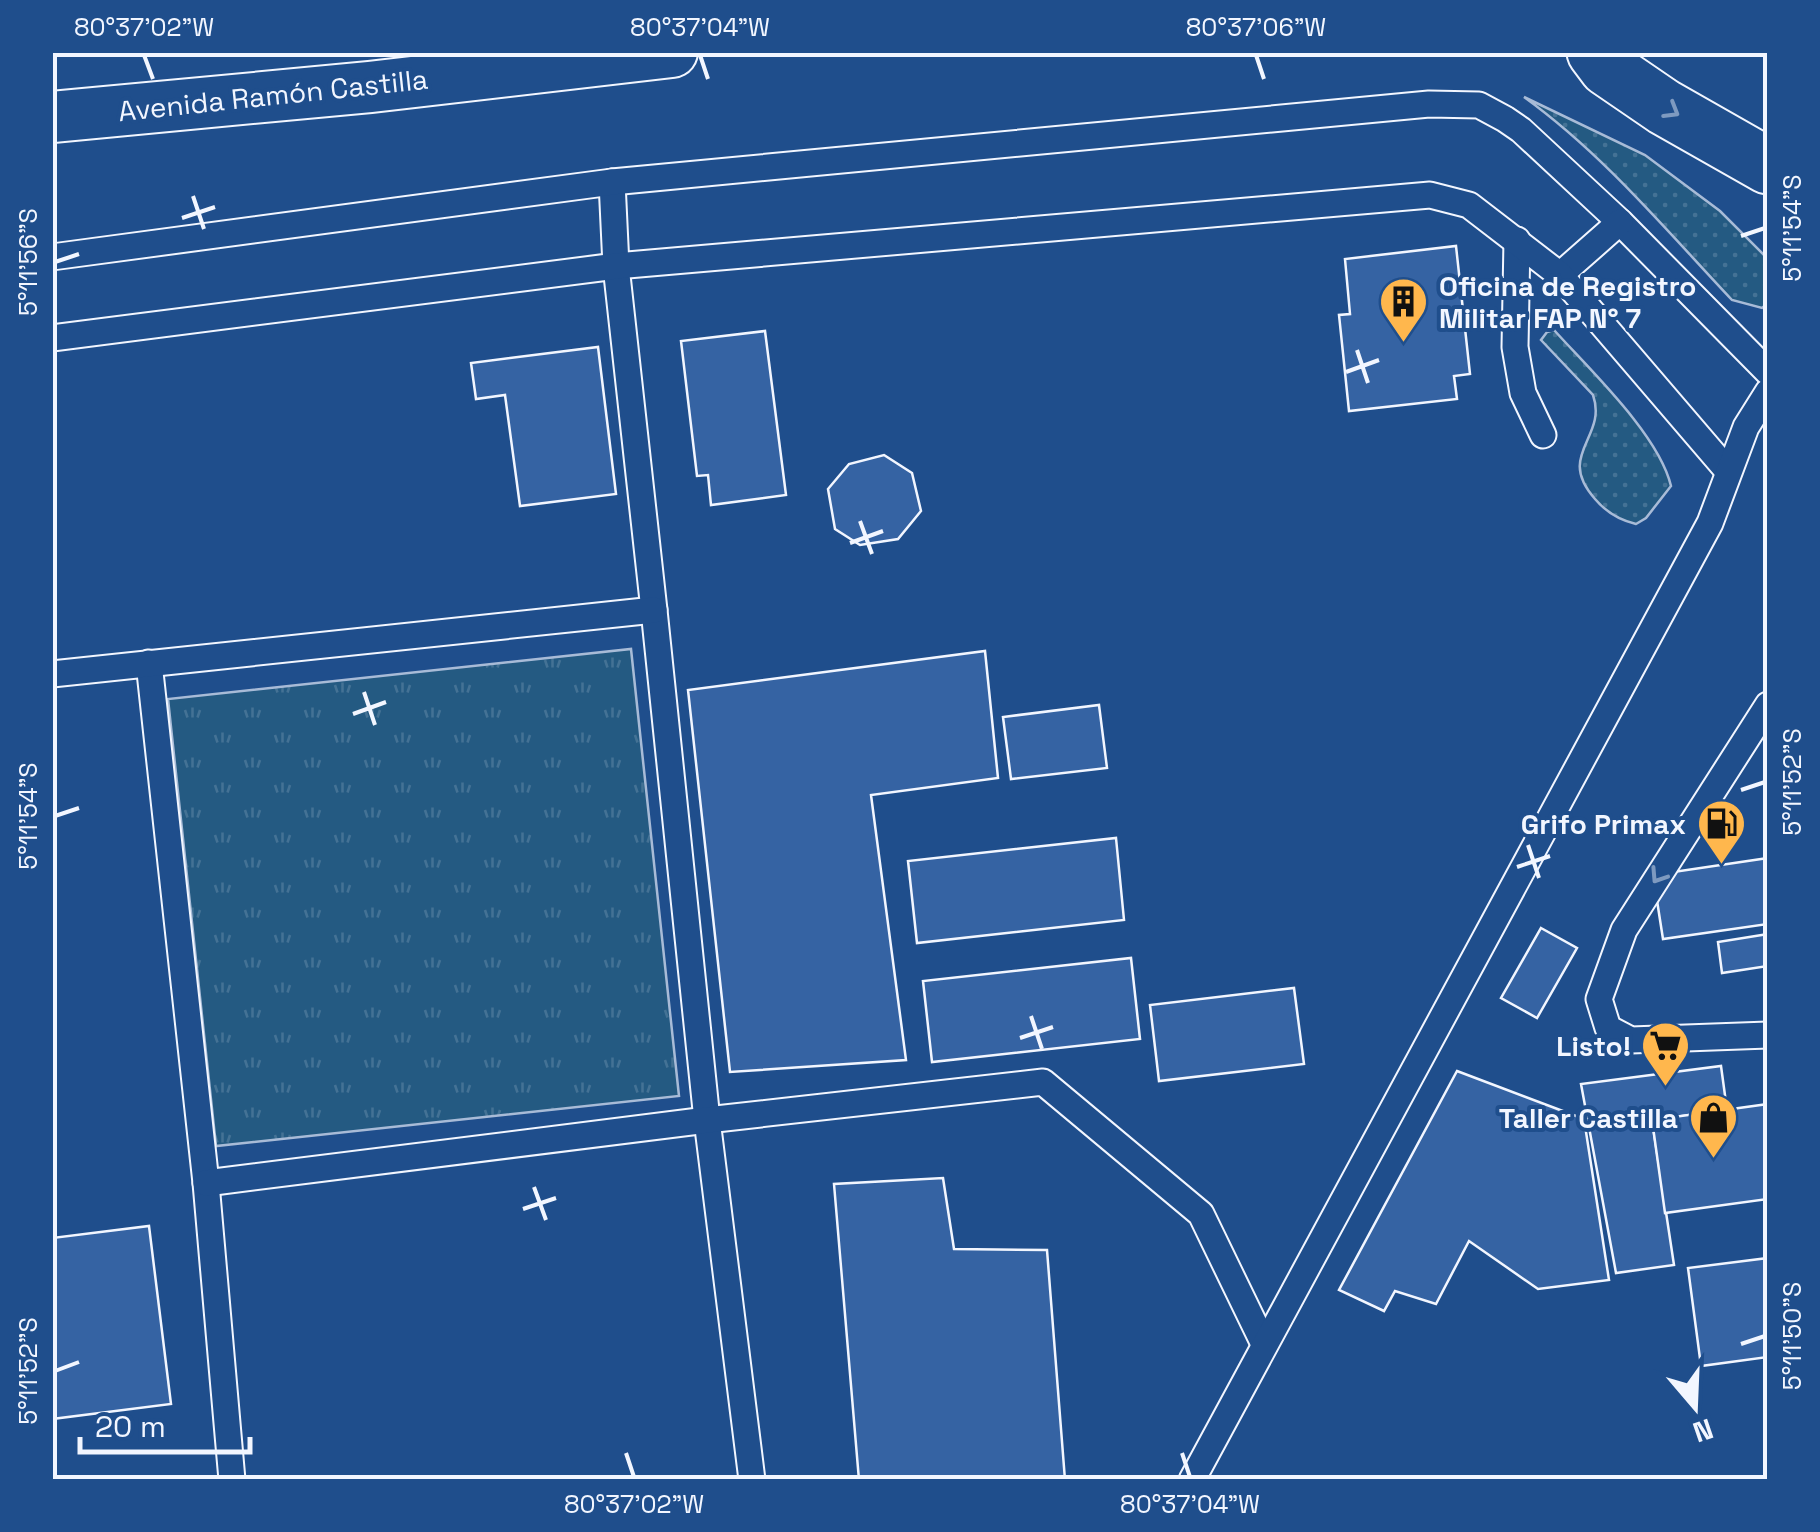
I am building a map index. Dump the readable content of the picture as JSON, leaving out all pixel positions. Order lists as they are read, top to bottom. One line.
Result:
{"streets":{"street":["Avenida Ramón Castilla"]},"places":{"building":["Oficina de Registro Militar FAP N° 7"],"fuel station":["Grifo Primax"],"supermarket":["Listo!"],"shop":["Taller Castilla"]},"scale_bar":"20 m","north":"bottom","coordinates":["80°37'02\"W","80°37'04\"W","80°37'06\"W","5°11'54\"S","5°11'56\"S","5°11'52\"S","5°11'50\"S"]}
